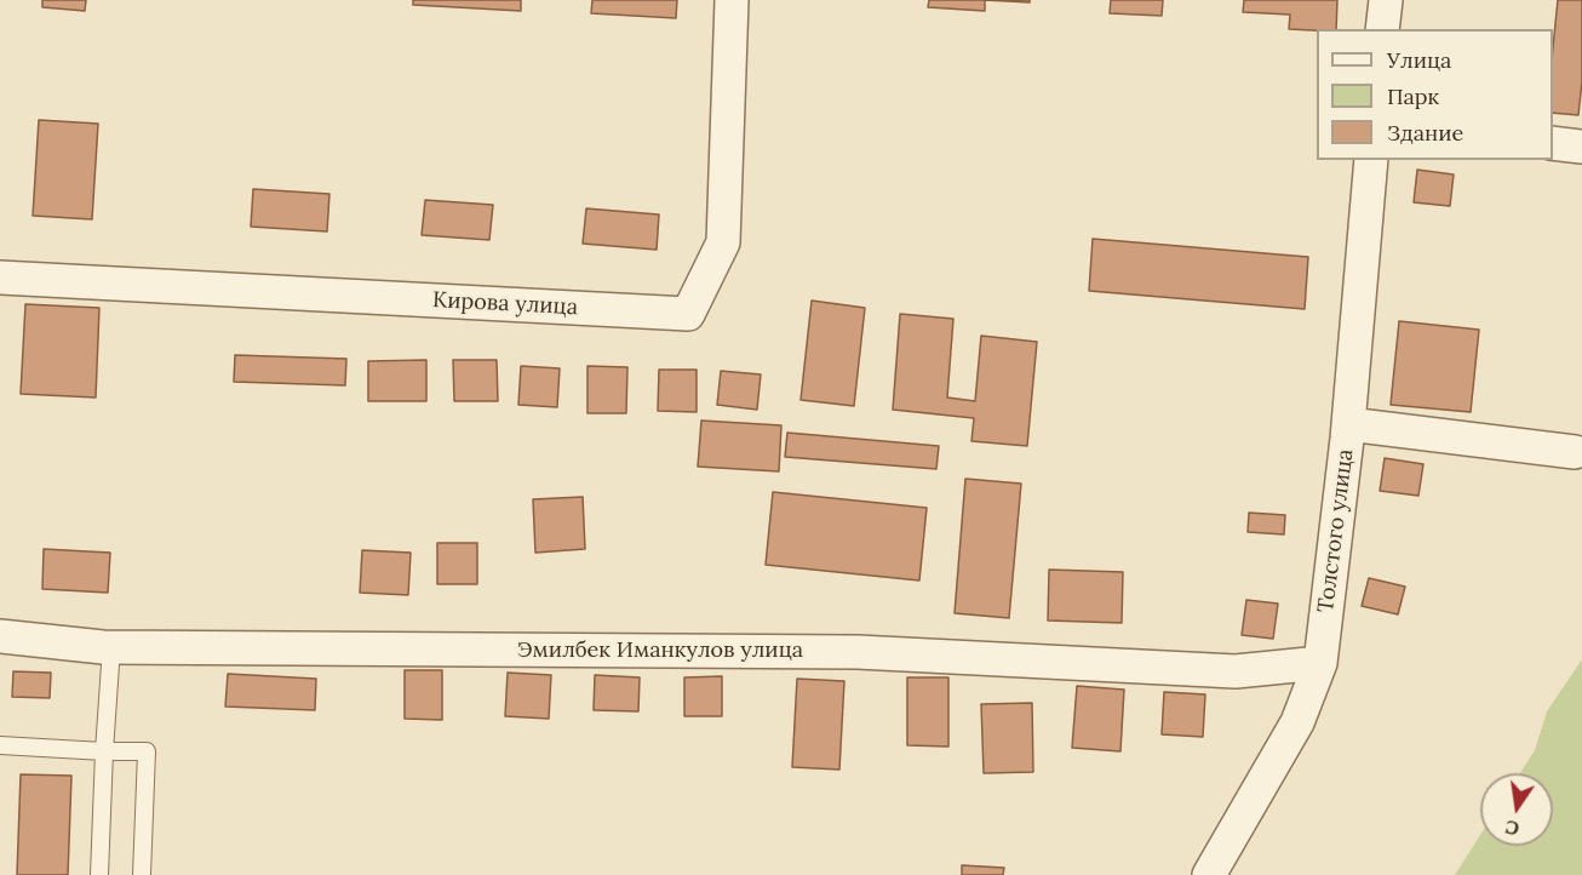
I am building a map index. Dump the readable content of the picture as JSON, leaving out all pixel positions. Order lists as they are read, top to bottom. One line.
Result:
{"streets":{"street":["Кирова улица","Толстого улица","Эмилбек Иманкулов улица"]},"crossings":[["Толстого улица","Эмилбек Иманкулов улица"]],"legend":["Улица","Парк","Здание"],"north":"bottom"}
